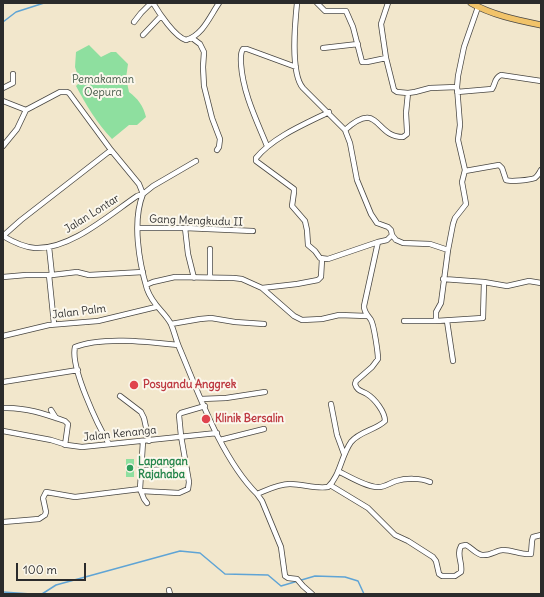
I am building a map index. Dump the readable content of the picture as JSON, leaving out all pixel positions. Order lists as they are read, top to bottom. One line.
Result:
{"streets":{"street":["Jalan Lontar","Gang Mengkudu II","Jalan Palm","Jalan Kenanga"]},"parks":["Pemakaman Oepura"],"places":["Posyandu Anggrek","Klinik Bersalin","Lapangan Rajahaba"],"scale_bar":"100 m"}
